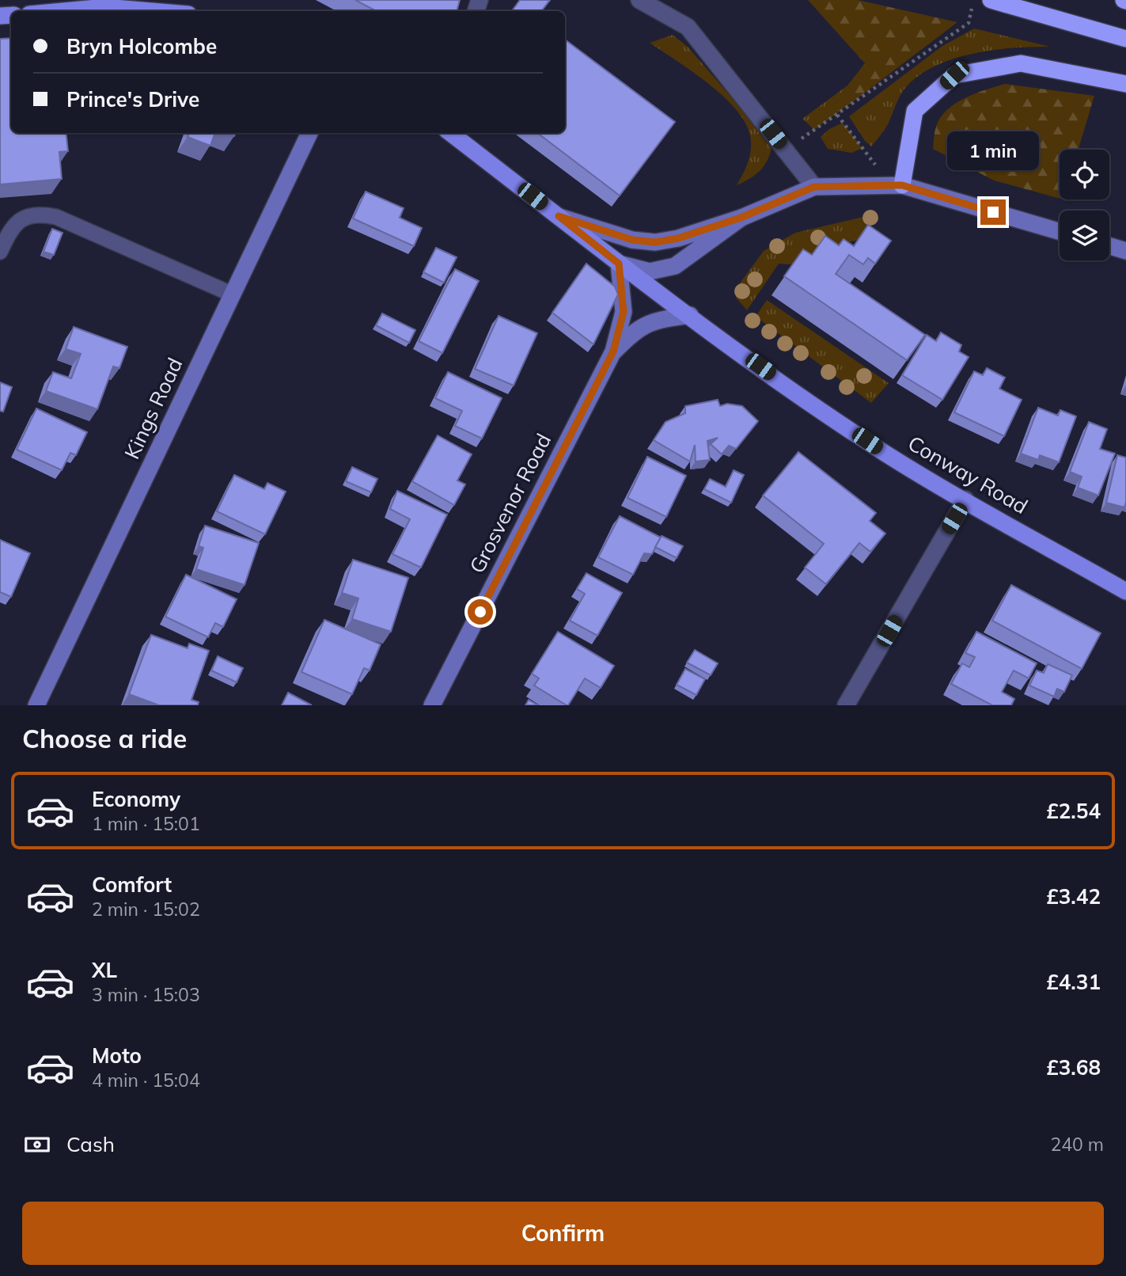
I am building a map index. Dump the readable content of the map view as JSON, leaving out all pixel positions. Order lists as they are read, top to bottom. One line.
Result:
{"streets":{"main road":["Kings Road","Conway Road","Grosvenor Road"]},"crossings":[["Conway Road","Grosvenor Road"]],"page":{"banner":["Bryn Holcombe","Prince's Drive"],"bubble":"1 min","heading":"Choose a ride","list":[{"name":"Economy","note":"1 min · 15:01","value":"£2.54"},{"name":"Comfort","note":"2 min · 15:02","value":"£3.42"},{"name":"XL","note":"3 min · 15:03","value":"£4.31"},{"name":"Moto","note":"4 min · 15:04","value":"£3.68"}],"pay":["Cash","240 m"],"buttons":"Confirm"}}
